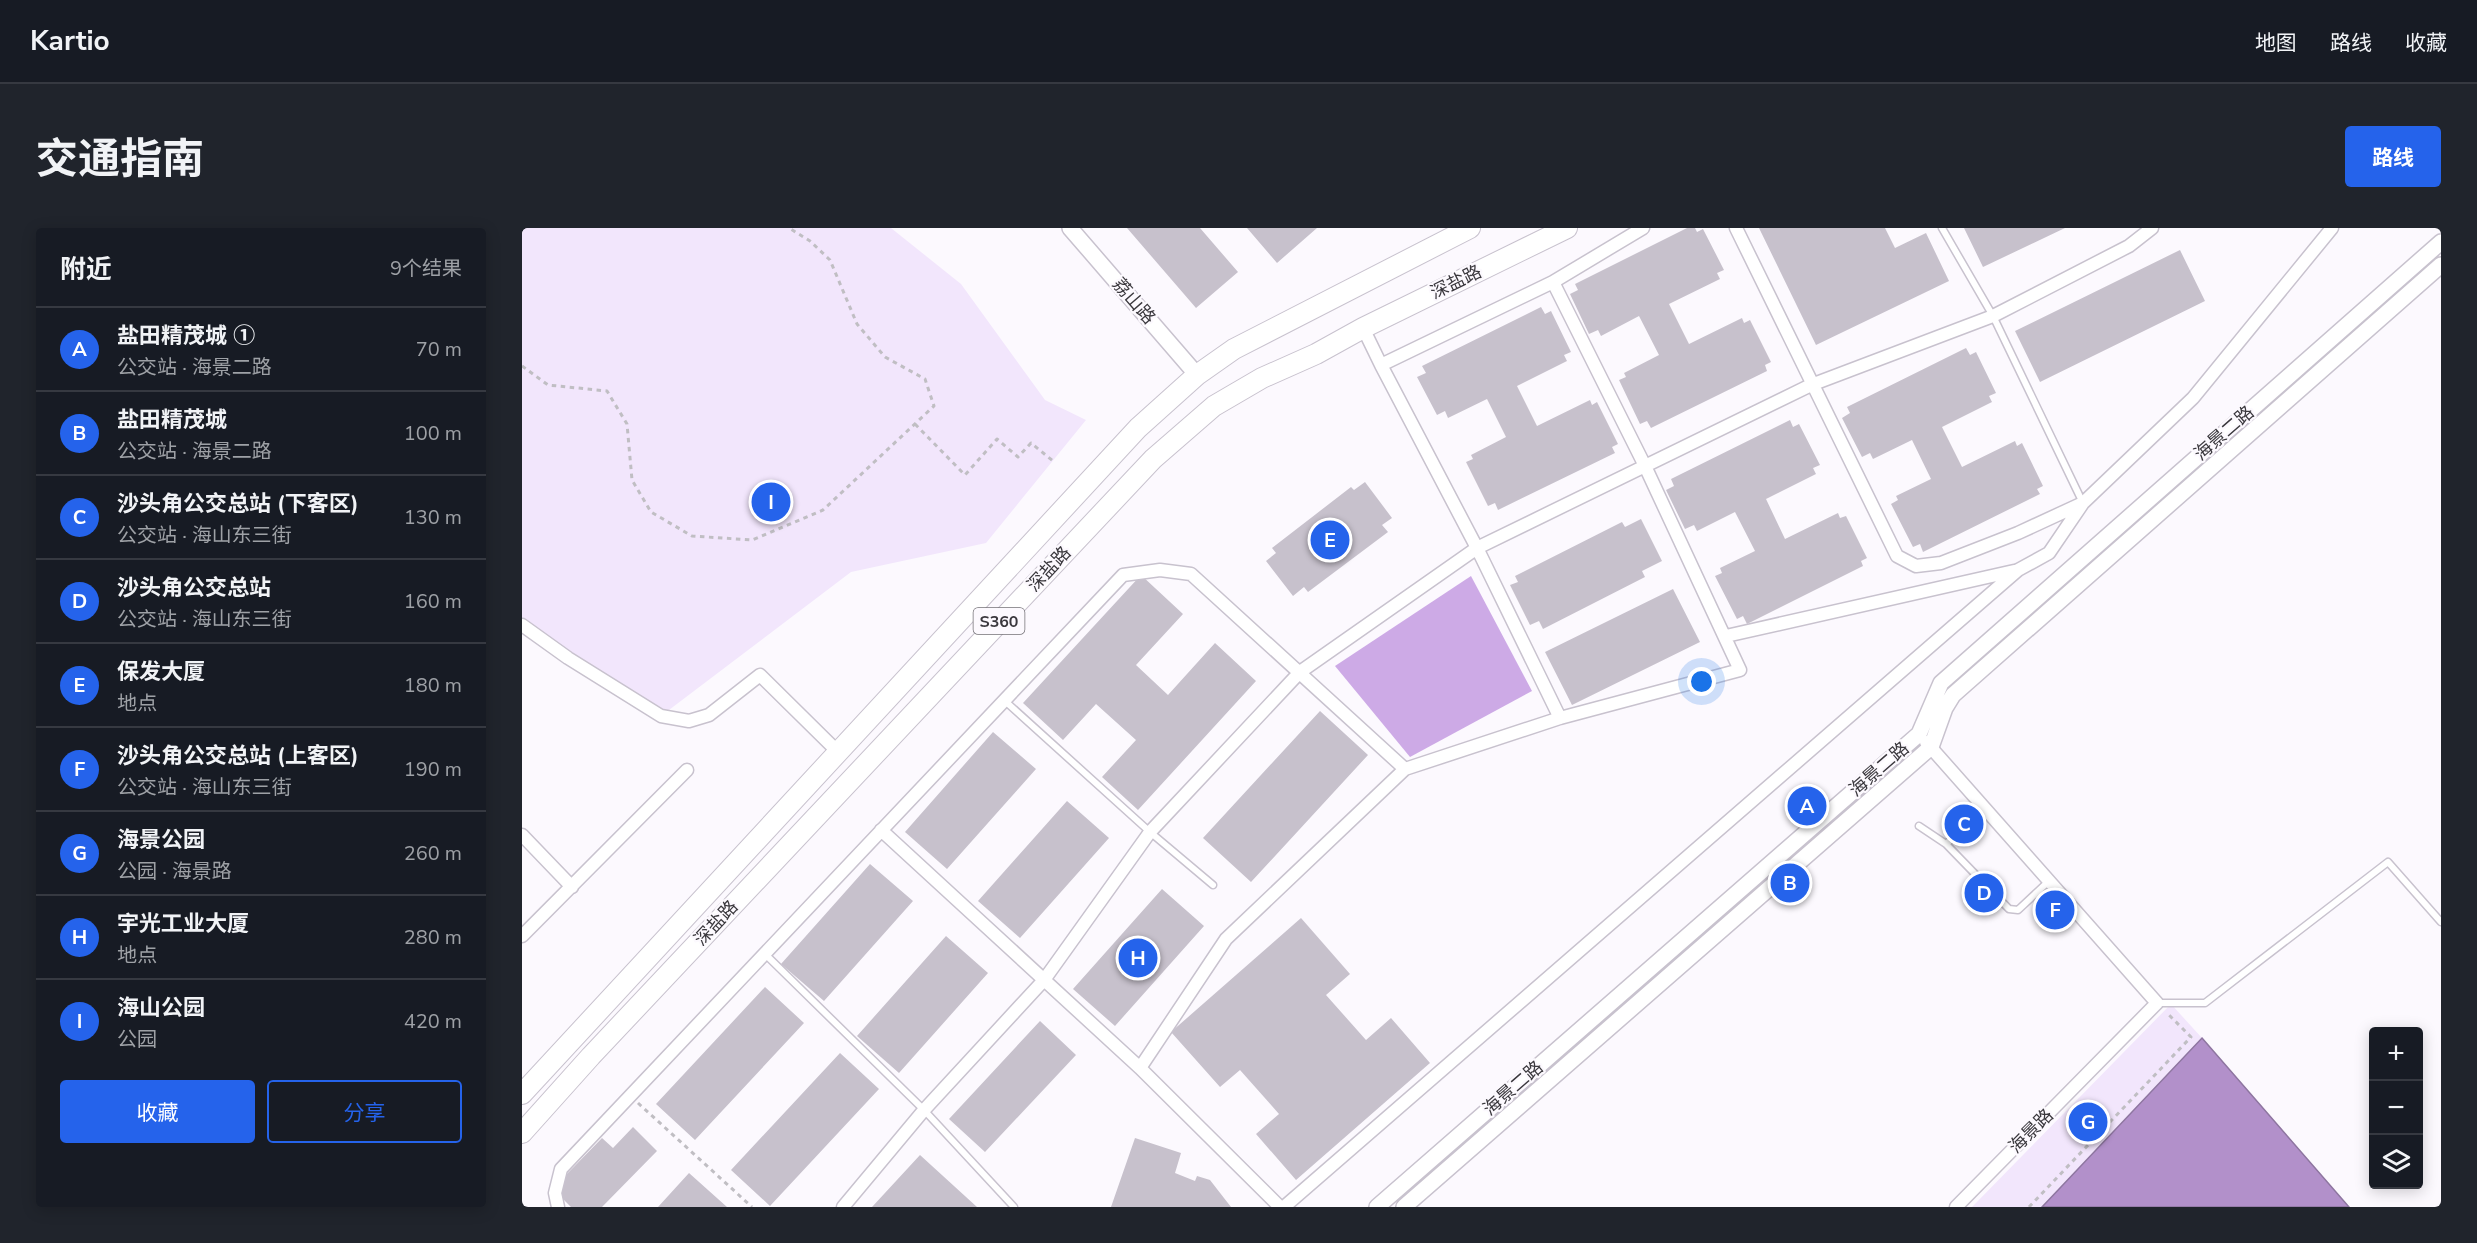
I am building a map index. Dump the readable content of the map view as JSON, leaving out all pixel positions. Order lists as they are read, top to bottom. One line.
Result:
{"streets":{"main road":["深盐路","S360"],"street":["荔山路","海景二路","海景路"]},"crossings":[["深盐路","荔山路"]],"page":{"header":"Kartio","nav":["地图","路线","收藏"],"title":"交通指南","buttons":["路线",["收藏","分享"]],"heading":["附近","9个结果"],"list":[{"mark":"A","name":"盐田精茂城 ①","note":"公交站 · 海景二路","value":"70 m"},{"mark":"B","name":"盐田精茂城","note":"公交站 · 海景二路","value":"100 m"},{"mark":"C","name":"沙头角公交总站 (下客区)","note":"公交站 · 海山东三街","value":"130 m"},{"mark":"D","name":"沙头角公交总站","note":"公交站 · 海山东三街","value":"160 m"},{"mark":"E","name":"保发大厦","note":"地点","value":"180 m"},{"mark":"F","name":"沙头角公交总站 (上客区)","note":"公交站 · 海山东三街","value":"190 m"},{"mark":"G","name":"海景公园","note":"公园 · 海景路","value":"260 m"},{"mark":"H","name":"宇光工业大厦","note":"地点","value":"280 m"},{"mark":"I","name":"海山公园","note":"公园","value":"420 m"}],"pins":["I","E","A","C","B","D","F","H","G"],"map_buttons":["+","−"]}}
